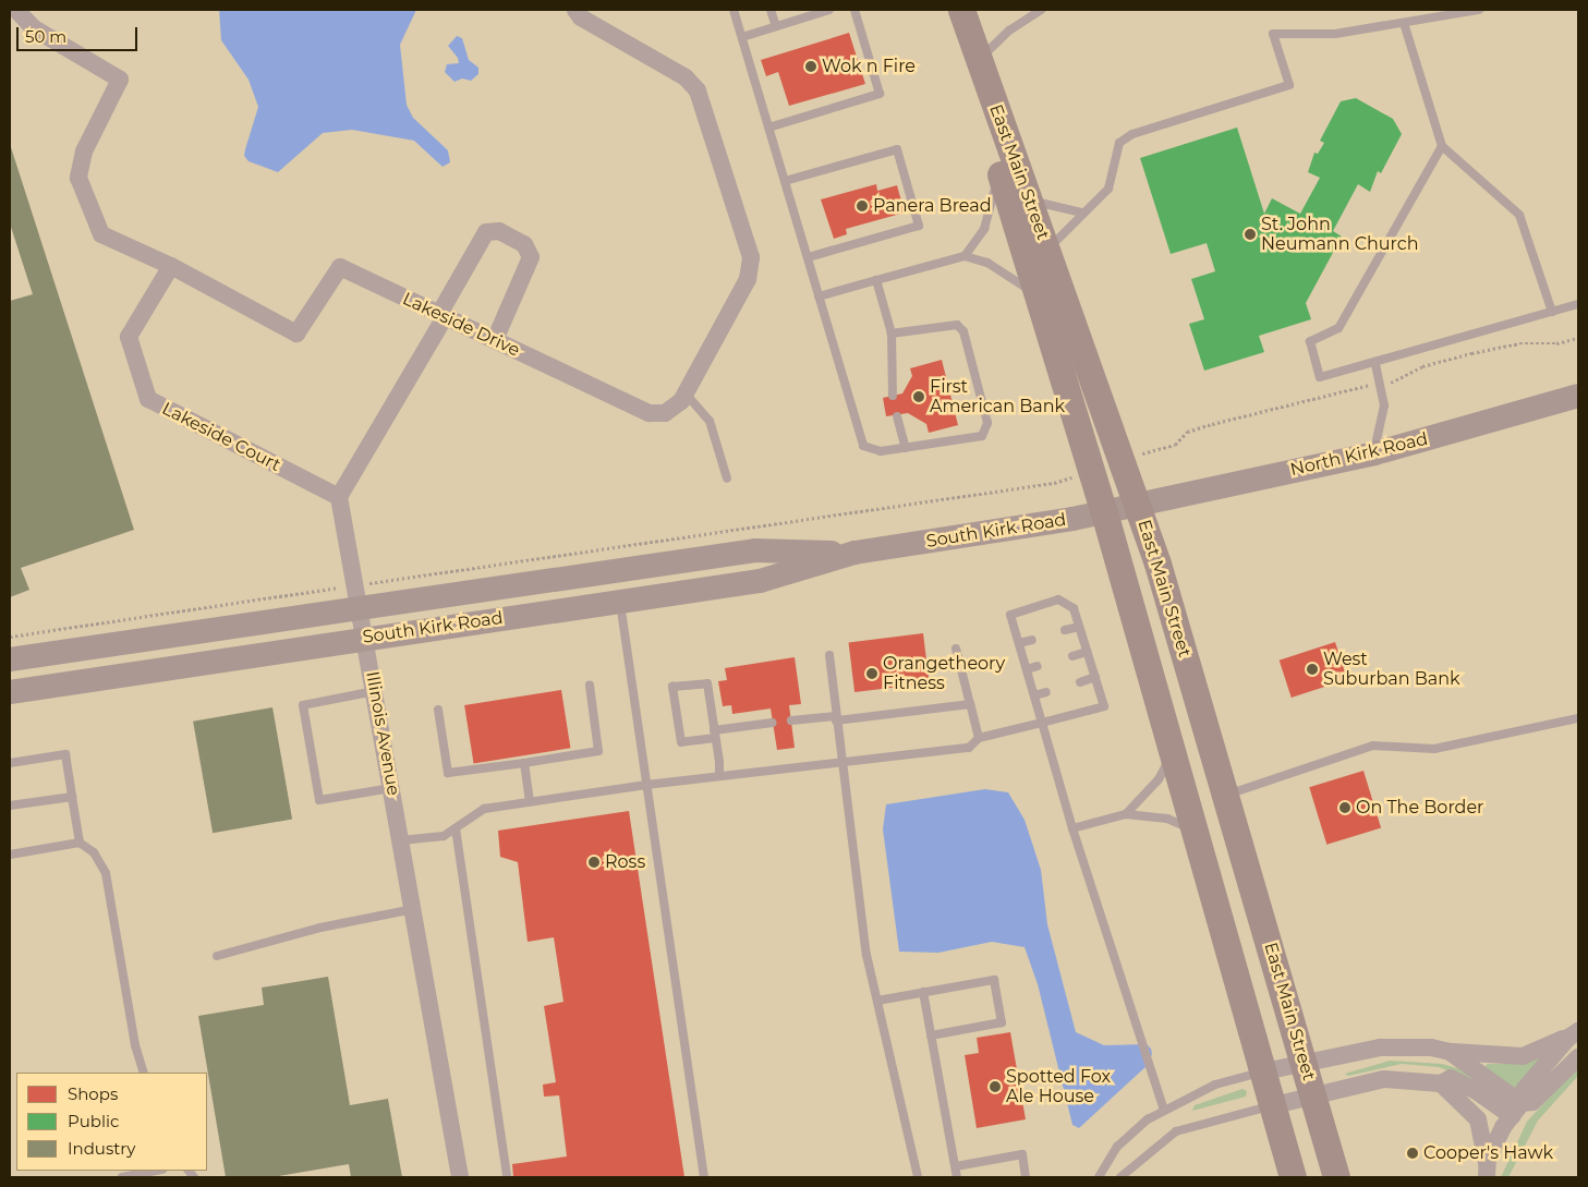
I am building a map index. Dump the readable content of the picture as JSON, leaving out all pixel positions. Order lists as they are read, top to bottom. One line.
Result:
{"streets":{"main road":["East Main Street","North Kirk Road","South Kirk Road"],"street":["Lakeside Drive","Lakeside Court","Illinois Avenue"]},"crossings":[["East Main Street","North Kirk Road"],["East Main Street","South Kirk Road"],["Lakeside Drive","Lakeside Court"],["Lakeside Court","Illinois Avenue"],["North Kirk Road","South Kirk Road"],["South Kirk Road","Illinois Avenue"]],"places":["Wok n Fire","Panera Bread","St. John Neumann Church","First American Bank","West Suburban Bank","Orangetheory Fitness","On The Border","Ross","Spotted Fox Ale House","Cooper's Hawk"],"legend":["Shops","Public","Industry"],"scale_bar":"50 m"}
